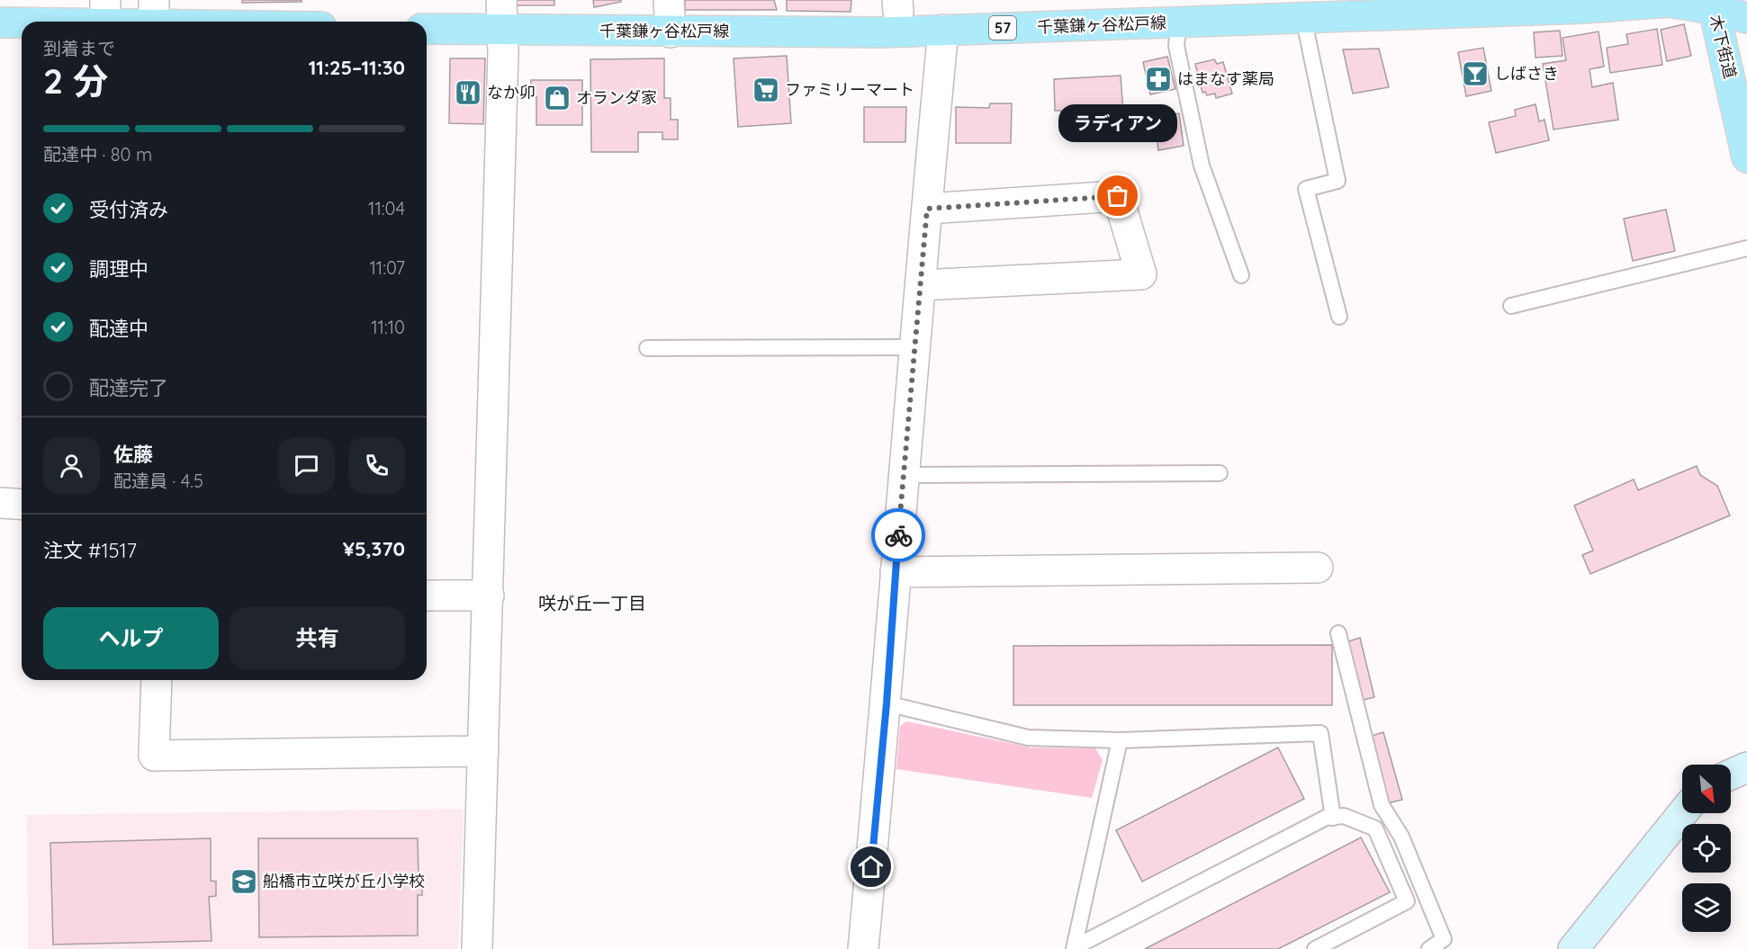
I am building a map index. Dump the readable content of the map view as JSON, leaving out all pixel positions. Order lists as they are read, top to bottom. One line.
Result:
{"streets":{"main road":["千葉鎌ヶ谷松戸線","57","木下街道"]},"crossings":[["千葉鎌ヶ谷松戸線","木下街道"]],"districts":["咲が丘一丁目"],"places":{"bar":["しばさき"],"pharmacy":["はまなす薬局"],"supermarket":["ファミリーマート"],"restaurant":["なか卯"],"shop":["オランダ家"],"other":["ラディアン"],"school or university":["船橋市立咲が丘小学校"]},"north":"bottom right","page":{"heading":["2 分","到着まで","11:25–11:30"],"panel":["佐藤","配達員 · 4.5","注文 #1517","¥5,370"],"bubble":"ラディアン","bar":"配達中 · 80 m","list":[["受付済み","11:04"],["調理中","11:07"],["配達中","11:10"],"配達完了"],"buttons":["ヘルプ","共有"]}}
